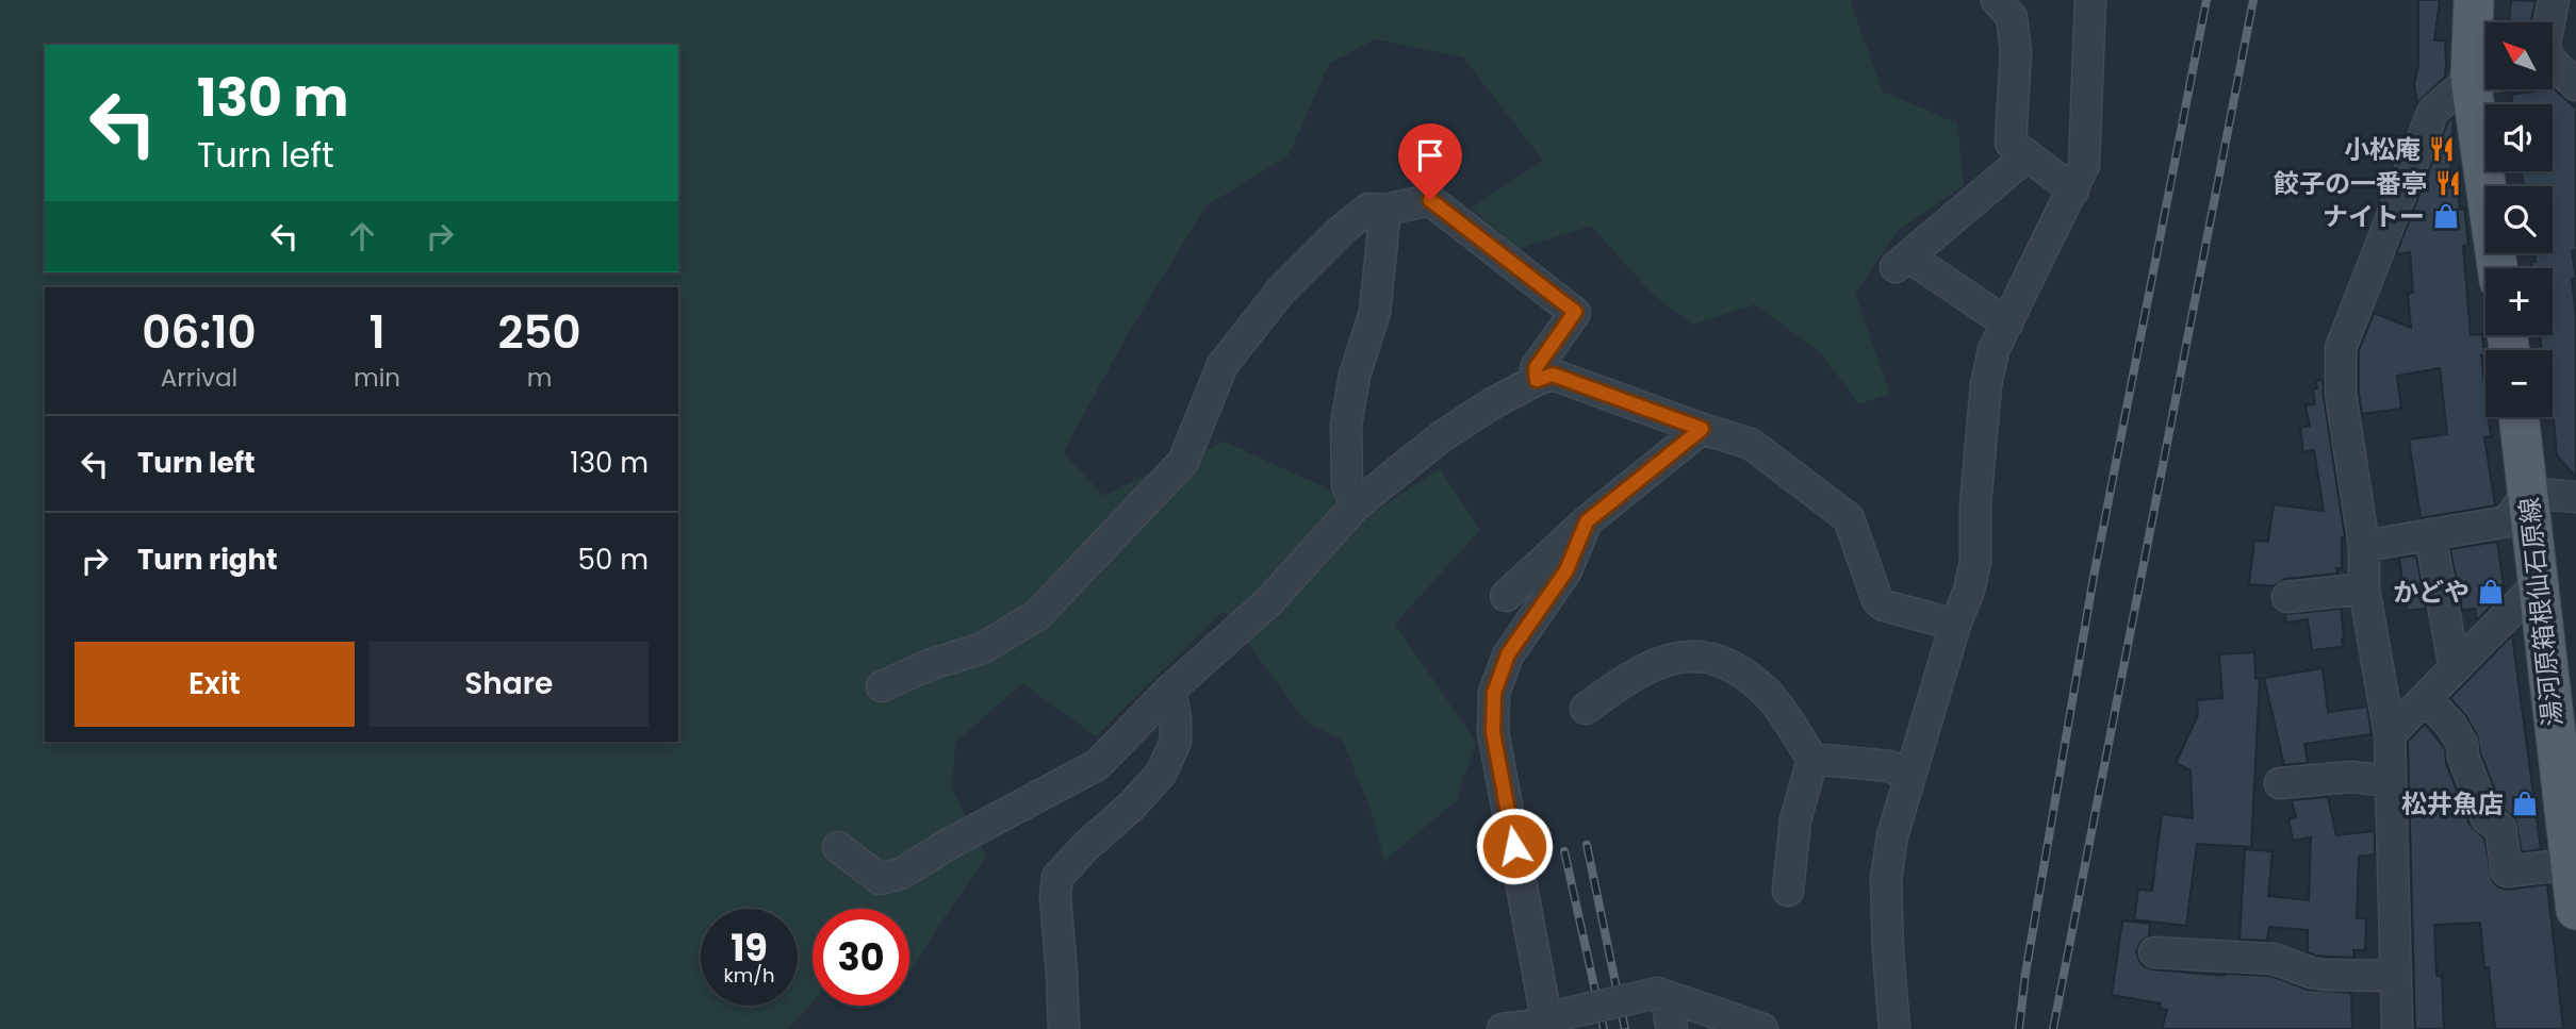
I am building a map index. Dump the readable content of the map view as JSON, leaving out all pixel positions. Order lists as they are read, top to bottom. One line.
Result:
{"streets":{"main road":["湯河原箱根仙石原線"]},"places":{"restaurant":["小松庵","餃子の一番亭"],"shop":["ナイトー","かどや","松井魚店"]},"north":"top left","page":{"map_buttons":["+","−"],"turn":["130 m","Turn left"],"eta":["06:10","Arrival","1","min","250","m"],"list":[{"name":"Turn left","value":"130 m"},{"name":"Turn right","value":"50 m"}],"buttons":["Exit","Share"],"speed":"19 km/h","limit":"30"}}
